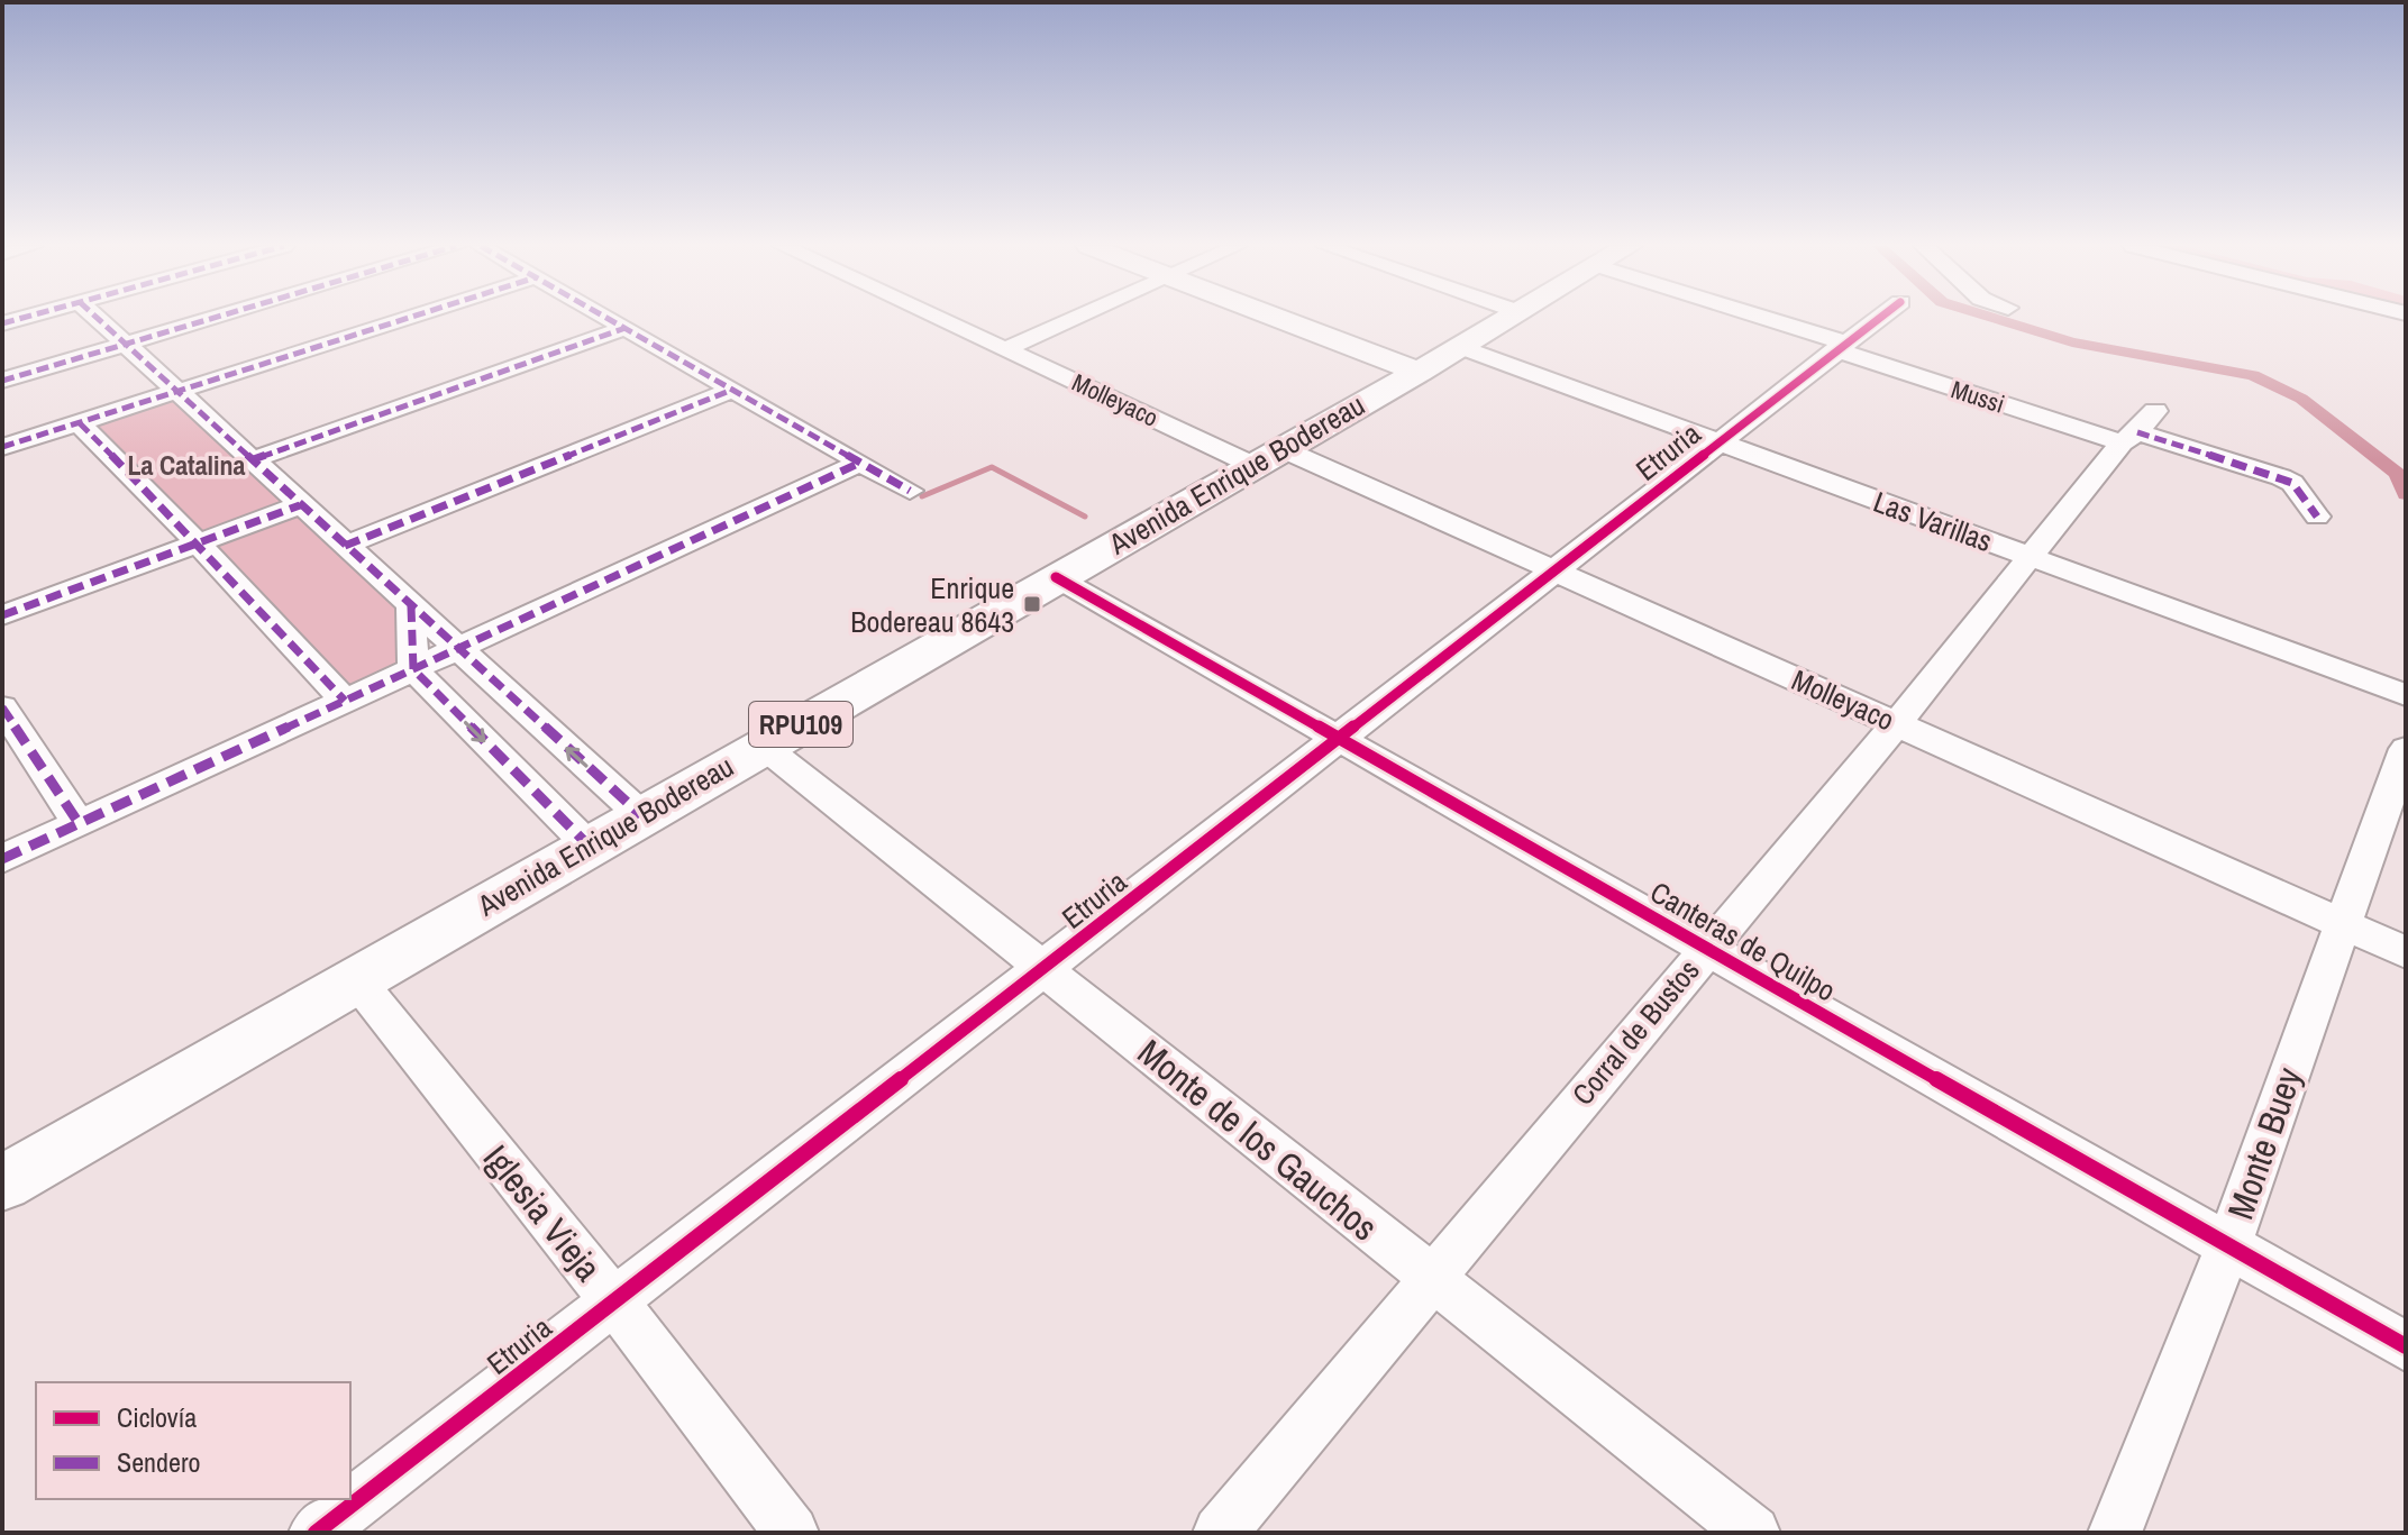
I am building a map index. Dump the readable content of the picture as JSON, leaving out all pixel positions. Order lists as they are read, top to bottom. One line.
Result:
{"streets":{"main road":["Avenida Enrique Bodereau","RPU109"],"street":["Mussi","Molleyaco","Etruria","Las Varillas","Canteras de Quilpo","Corral de Bustos","Monte de los Gauchos","Monte Buey","Iglesia Vieja"]},"crossings":[["Mussi","Etruria"],["Mussi","Corral de Bustos"],["Molleyaco","Etruria"],["Molleyaco","Avenida Enrique Bodereau"],["Molleyaco","Corral de Bustos"],["Molleyaco","Monte Buey"],["Etruria","Las Varillas"],["Etruria","Canteras de Quilpo"],["Etruria","Monte de los Gauchos"],["Etruria","Iglesia Vieja"],["Avenida Enrique Bodereau","Las Varillas"],["Avenida Enrique Bodereau","Canteras de Quilpo"],["Avenida Enrique Bodereau","Monte de los Gauchos"],["Avenida Enrique Bodereau","Iglesia Vieja"],["Las Varillas","Corral de Bustos"],["Canteras de Quilpo","Corral de Bustos"],["Canteras de Quilpo","Monte Buey"],["Corral de Bustos","Monte de los Gauchos"]],"districts":["La Catalina"],"places":{"transit":["Enrique Bodereau 8643"]},"legend":["Ciclovía","Sendero"]}
